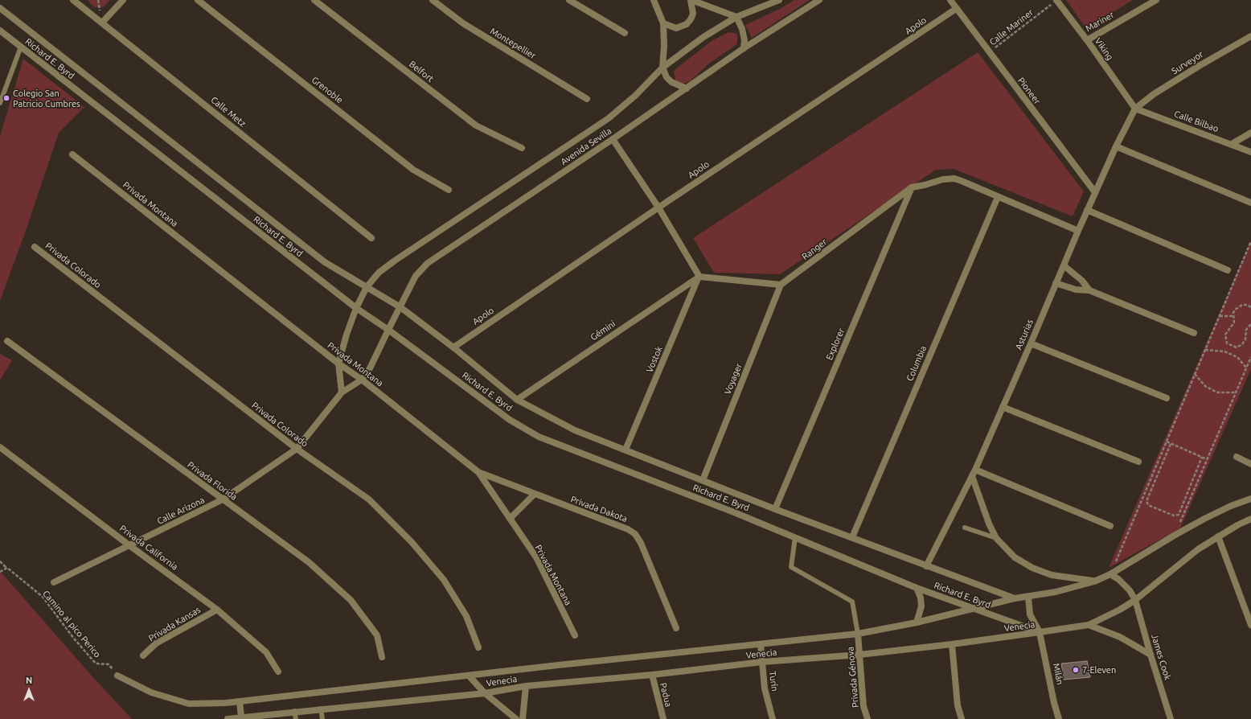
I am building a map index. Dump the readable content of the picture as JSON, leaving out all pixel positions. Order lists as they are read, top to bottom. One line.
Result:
{"streets":{"street":["Mariner","Apolo","Montepellier","Viking","Richard E. Byrd","Surveyor","Belfort","Grenoble","Pioneer","Calle Metz","Calle Bilbao","Avenida Sevilla","Privada Montana","Ranger","Privada Colorado","Gémini","Asturias","Explorer","Vostok","Columbia","Voyager","Privada Florida","Privada Dakota","Calle Arizona","Privada California","Privada Kansas","Venecia","James Cook","Milán","Privada Génova","Turín","Padua"],"path":["Calle Mariner","Camino al pico Perico"]},"crossings":[["Mariner","Viking"],["Apolo","Richard E. Byrd"],["Apolo","Pioneer"],["Calle Mariner","Viking"],["Calle Mariner","Pioneer"],["Viking","Surveyor"],["Viking","Calle Bilbao"],["Viking","Asturias"],["Richard E. Byrd","Avenida Sevilla"],["Richard E. Byrd","Gémini"],["Richard E. Byrd","Asturias"],["Richard E. Byrd","Explorer"],["Richard E. Byrd","Vostok"],["Richard E. Byrd","Columbia"],["Richard E. Byrd","Voyager"],["Richard E. Byrd","Calle Arizona"],["Richard E. Byrd","Venecia"],["Richard E. Byrd","Milán"],["Surveyor","Calle Bilbao"],["Surveyor","Asturias"],["Pioneer","Asturias"],["Calle Bilbao","Asturias"],["Avenida Sevilla","Calle Arizona"],["Privada Montana","Privada Dakota"],["Privada Montana","Calle Arizona"],["Ranger","Asturias"],["Ranger","Explorer"],["Ranger","Columbia"],["Ranger","Voyager"],["Privada Colorado","Calle Arizona"],["Gémini","Vostok"],["Privada Florida","Calle Arizona"],["Calle Arizona","Privada California"],["Privada California","Privada Kansas"],["Camino al pico Perico","Venecia"],["Venecia","James Cook"],["Venecia","Milán"],["Venecia","Privada Génova"],["Venecia","Turín"],["Venecia","Padua"]],"places":["Colegio San Patricio Cumbres","7-Eleven"],"north":"top"}
